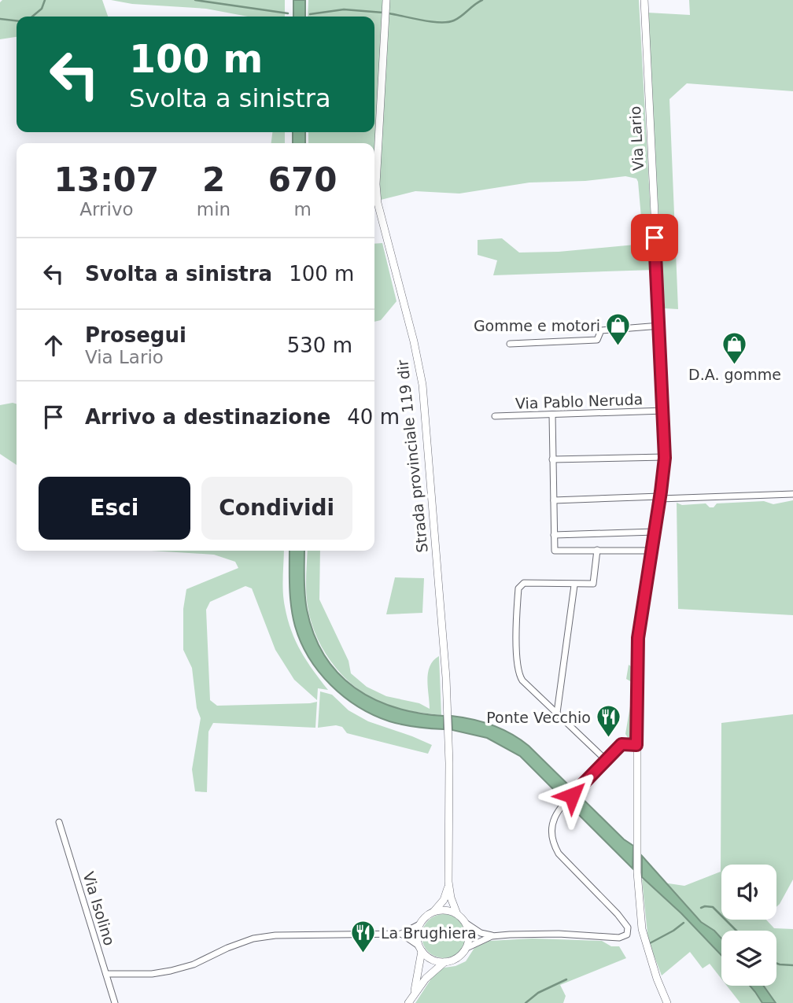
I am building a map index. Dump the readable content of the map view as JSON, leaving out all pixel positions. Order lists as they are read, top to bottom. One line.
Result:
{"streets":{"street":["Via Lario","Via Pablo Neruda","Strada provinciale 119 dir","Via Isolino"]},"crossings":[["Via Lario","Via Pablo Neruda"]],"places":{"shop":["Gomme e motori","D.A. gomme"],"restaurant":["Ponte Vecchio","La Brughiera"]},"page":{"turn":["100 m","Svolta a sinistra"],"eta":["13:07","Arrivo","2","min","670","m"],"list":[{"name":"Svolta a sinistra","value":"100 m"},{"name":"Prosegui","note":"Via Lario","value":"530 m"},{"name":"Arrivo a destinazione","value":"40 m"}],"buttons":["Esci","Condividi"]}}
